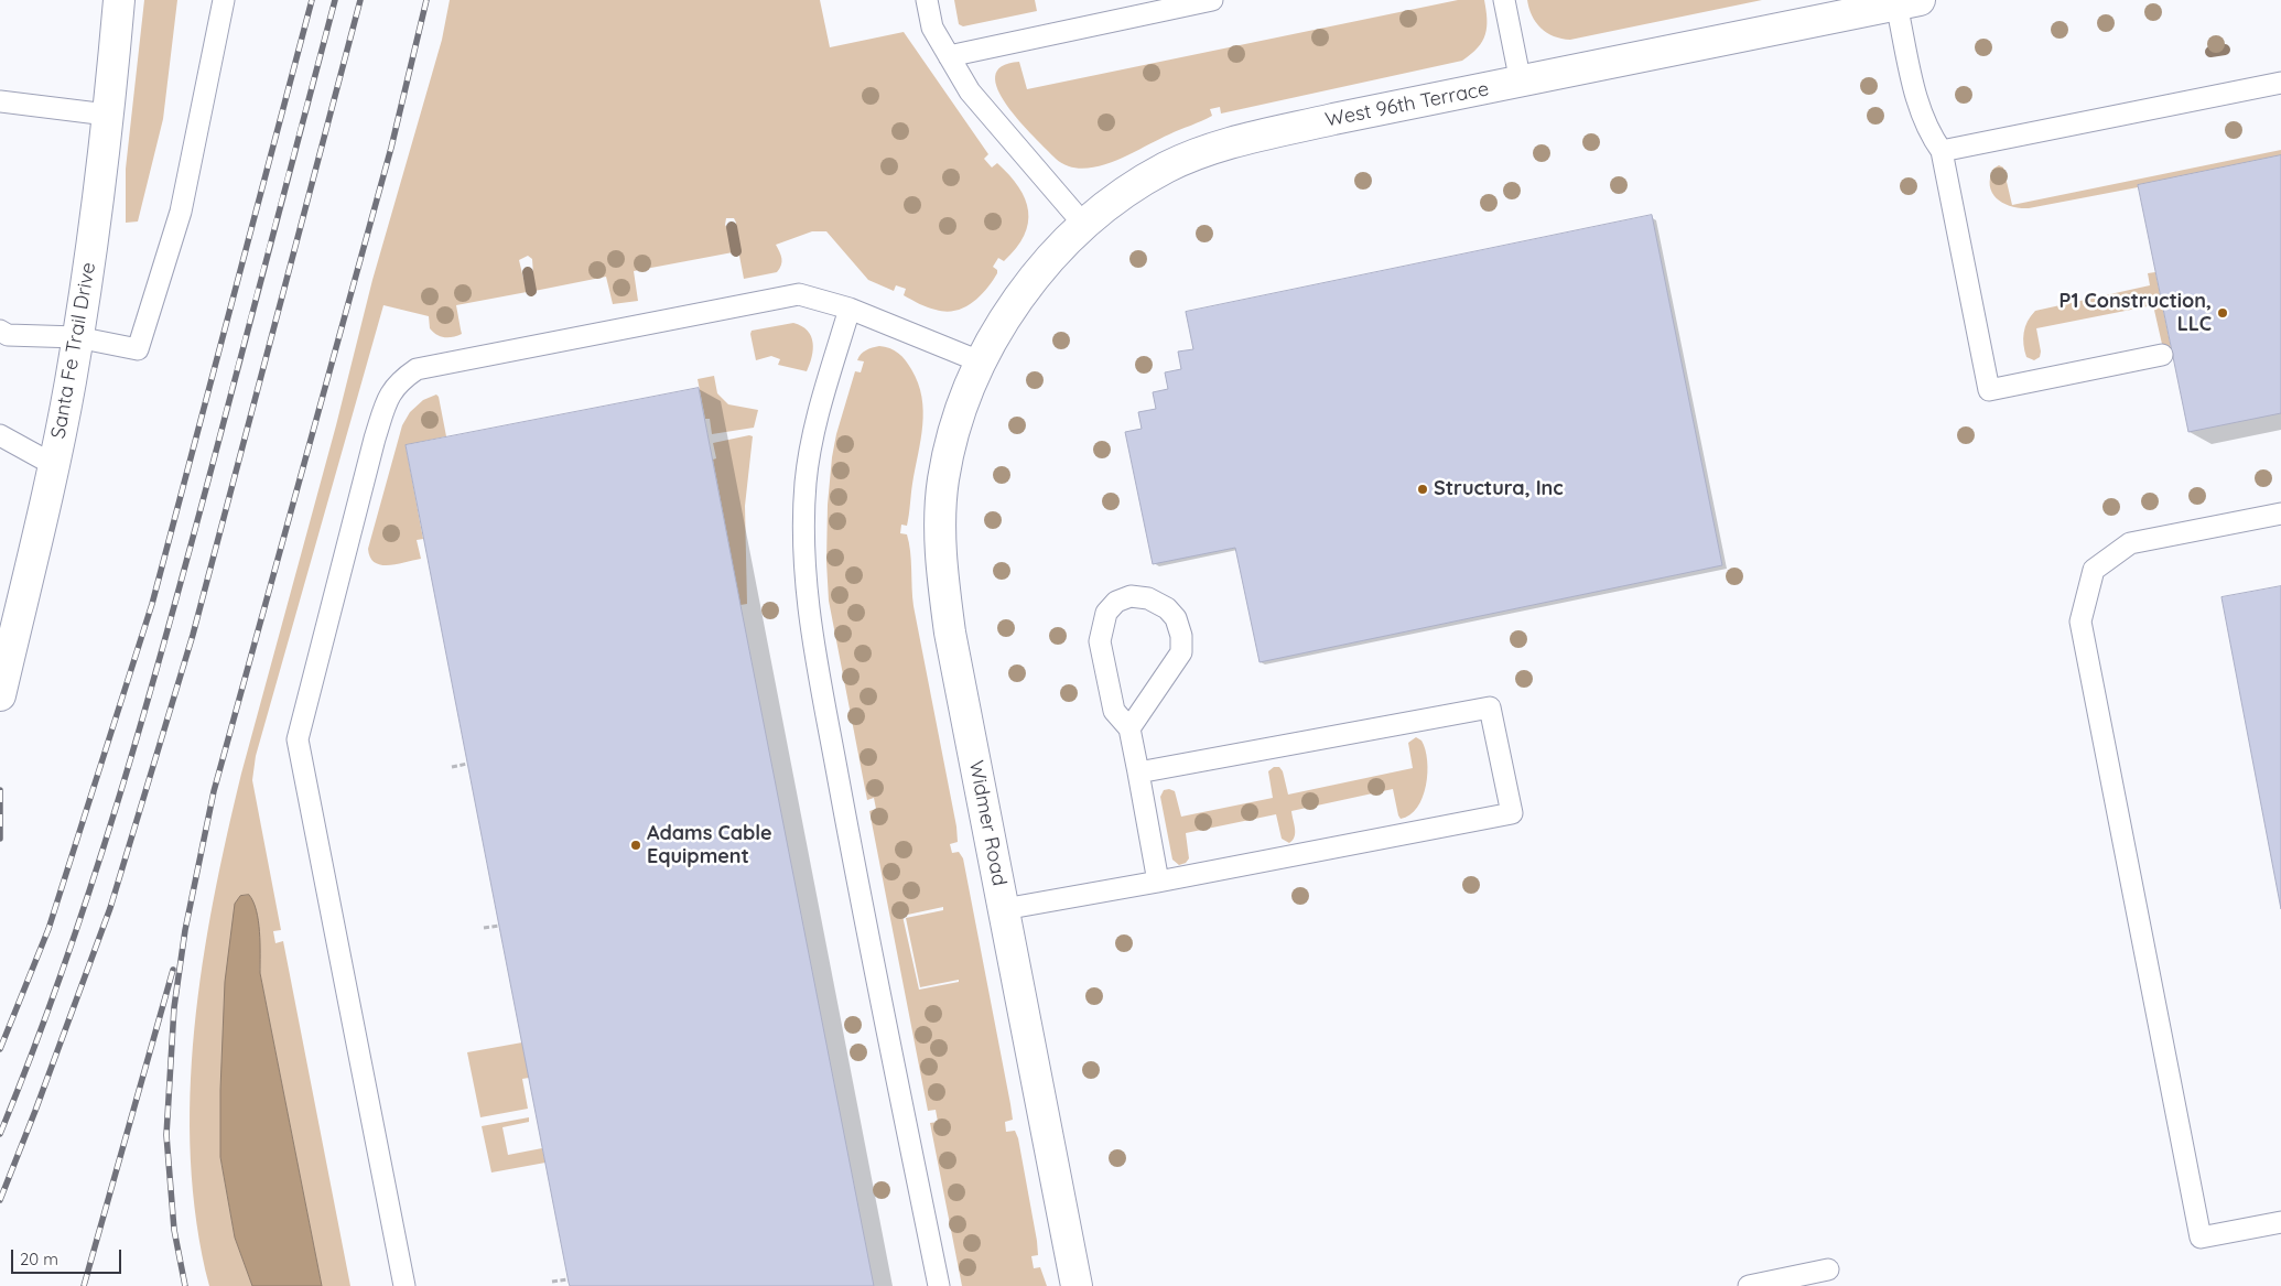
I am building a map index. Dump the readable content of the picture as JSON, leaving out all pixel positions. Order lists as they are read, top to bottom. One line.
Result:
{"streets":{"street":["West 96th Terrace","Santa Fe Trail Drive","Widmer Road"]},"crossings":[["West 96th Terrace","Widmer Road"]],"places":["P1 Construction, LLC","Structura, Inc","Adams Cable Equipment"],"scale_bar":"20 m"}
